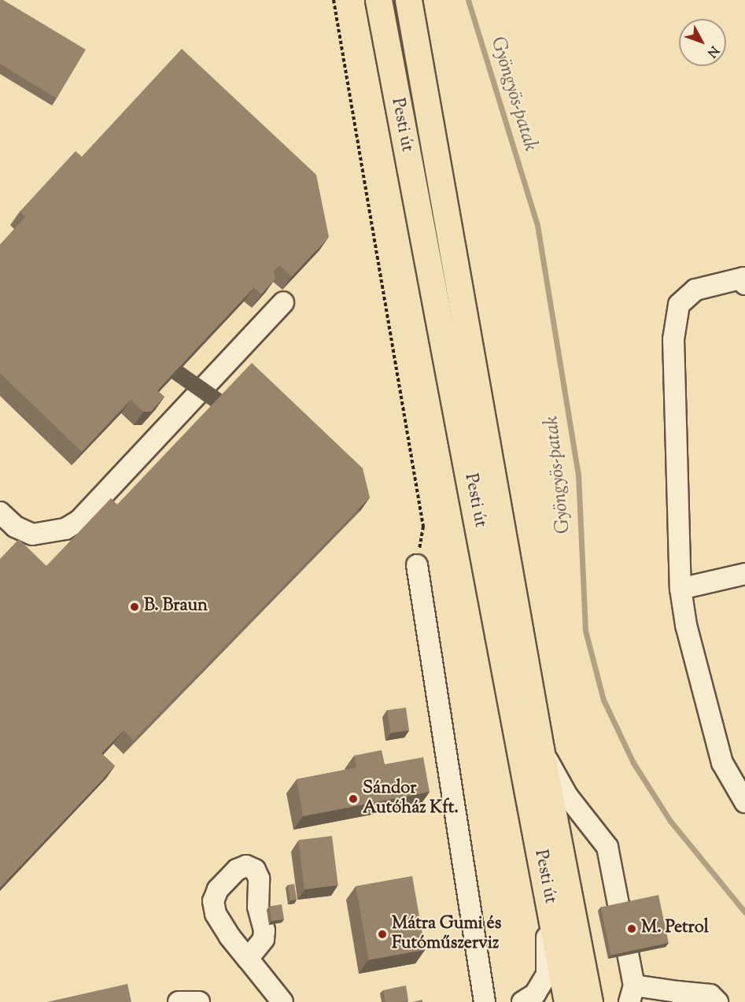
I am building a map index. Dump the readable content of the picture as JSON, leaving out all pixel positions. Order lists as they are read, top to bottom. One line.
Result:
{"streets":{"main road":["Pesti út"]},"water":["Gyöngyös-patak"],"places":["B. Braun","Sándor Autóház Kft.","M. Petrol","Mátra Gumi és Futóműszerviz"],"north":"bottom right"}
